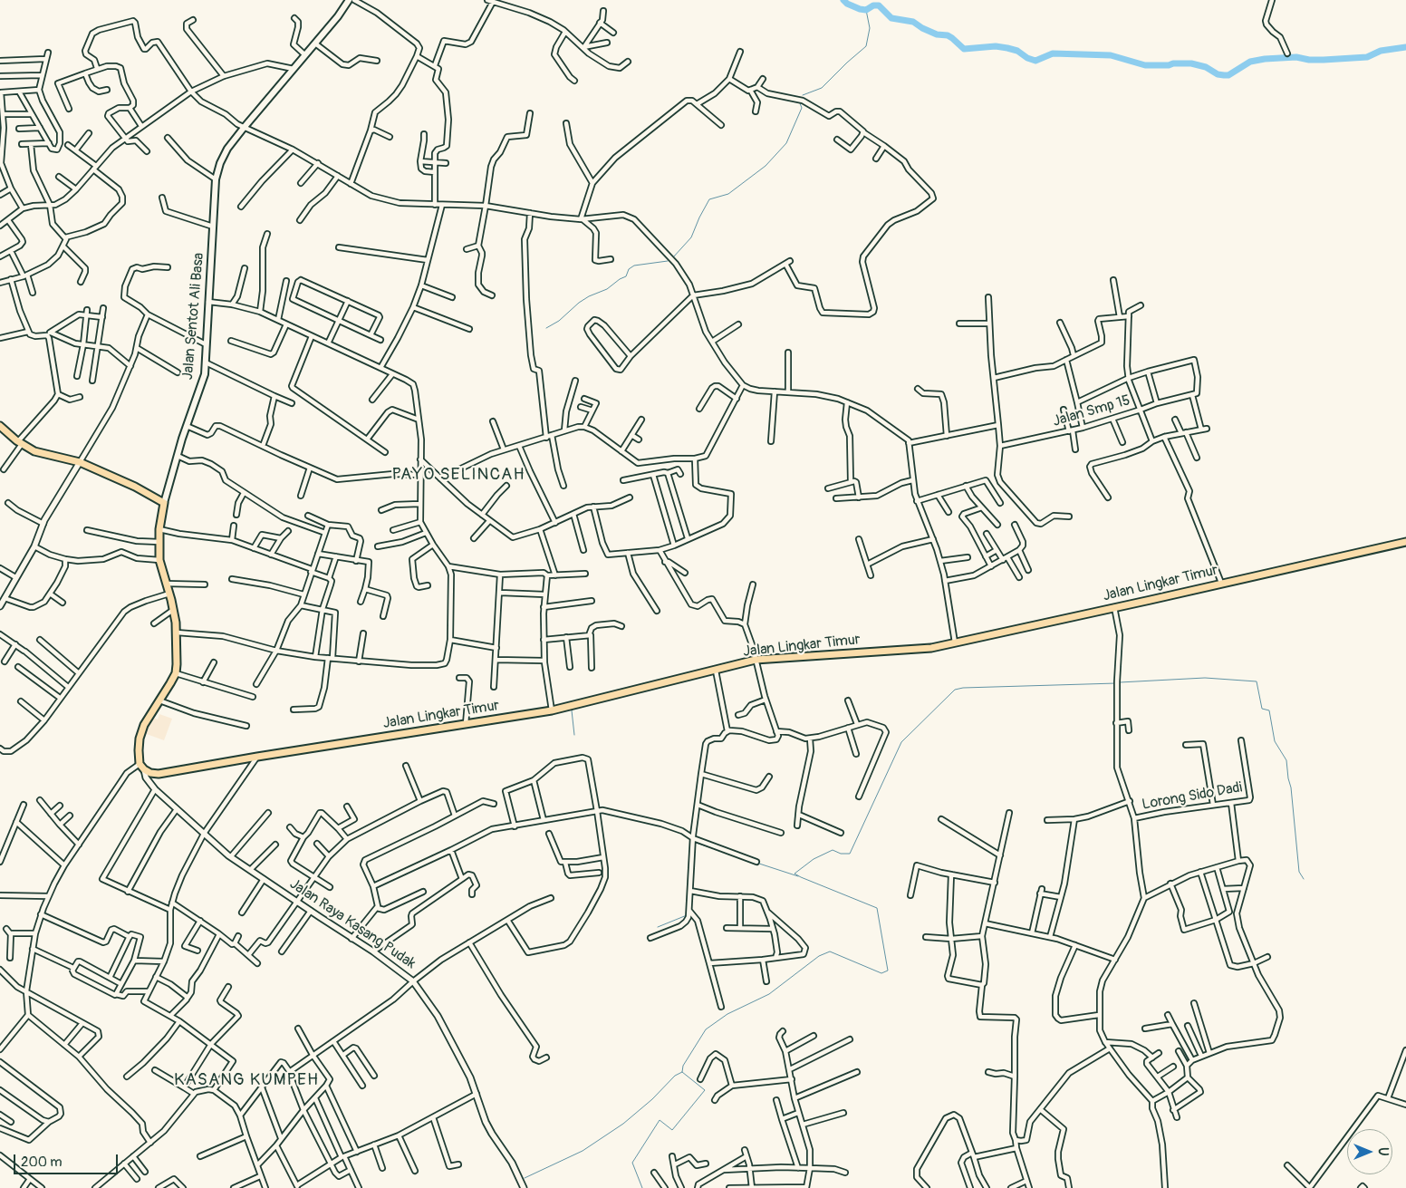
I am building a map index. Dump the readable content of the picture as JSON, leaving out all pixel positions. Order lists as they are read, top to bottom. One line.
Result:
{"streets":{"highway":["Jalan Sentot Ali Basa","Jalan Lingkar Timur"],"street":["Jalan Smp 15","Lorong Sido Dadi","Jalan Raya Kasang Pudak"]},"crossings":[["Jalan Lingkar Timur","Jalan Raya Kasang Pudak"]],"districts":["PAYO SELINCAH","KASANG KUMPEH"],"scale_bar":"200 m","north":"right"}
